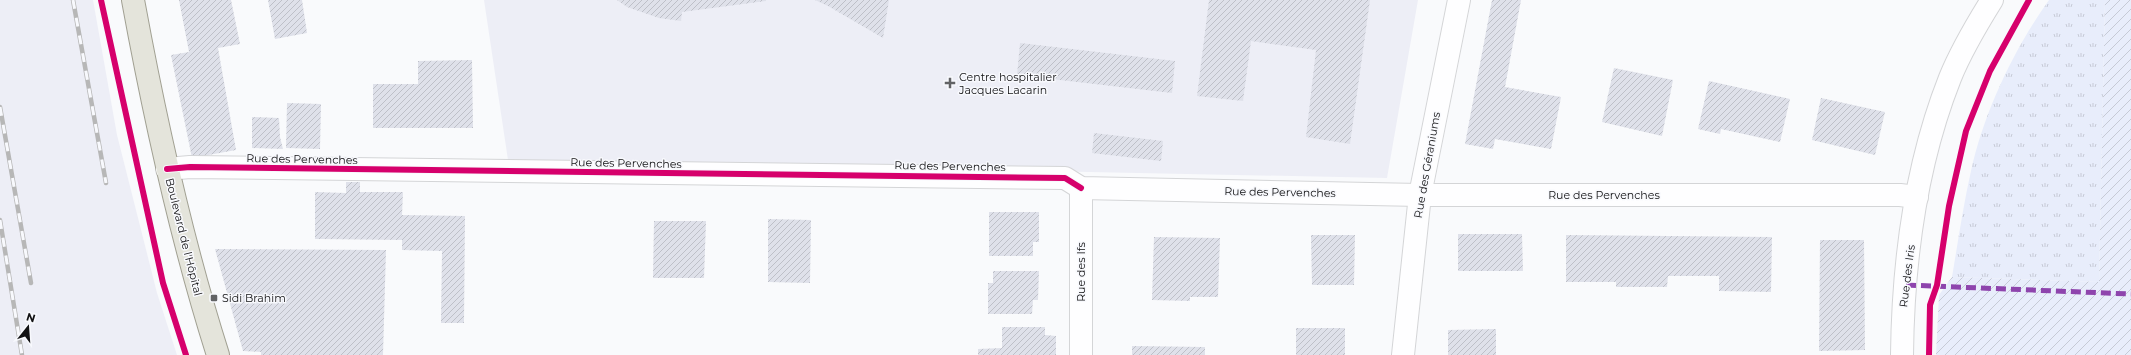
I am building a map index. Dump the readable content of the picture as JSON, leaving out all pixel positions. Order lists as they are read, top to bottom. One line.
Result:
{"streets":{"main road":["Boulevard de l'Hôpital"],"street":["Rue des Pervenches","Rue des Géraniums","Rue des Ifs","Rue des Iris"]},"crossings":[["Rue des Pervenches","Rue des Géraniums"],["Rue des Pervenches","Boulevard de l'Hôpital"],["Rue des Pervenches","Rue des Ifs"],["Rue des Pervenches","Rue des Iris"]],"places":{"health":["Centre hospitalier Jacques Lacarin"],"transit":["Sidi Brahim"]},"north":"top"}
